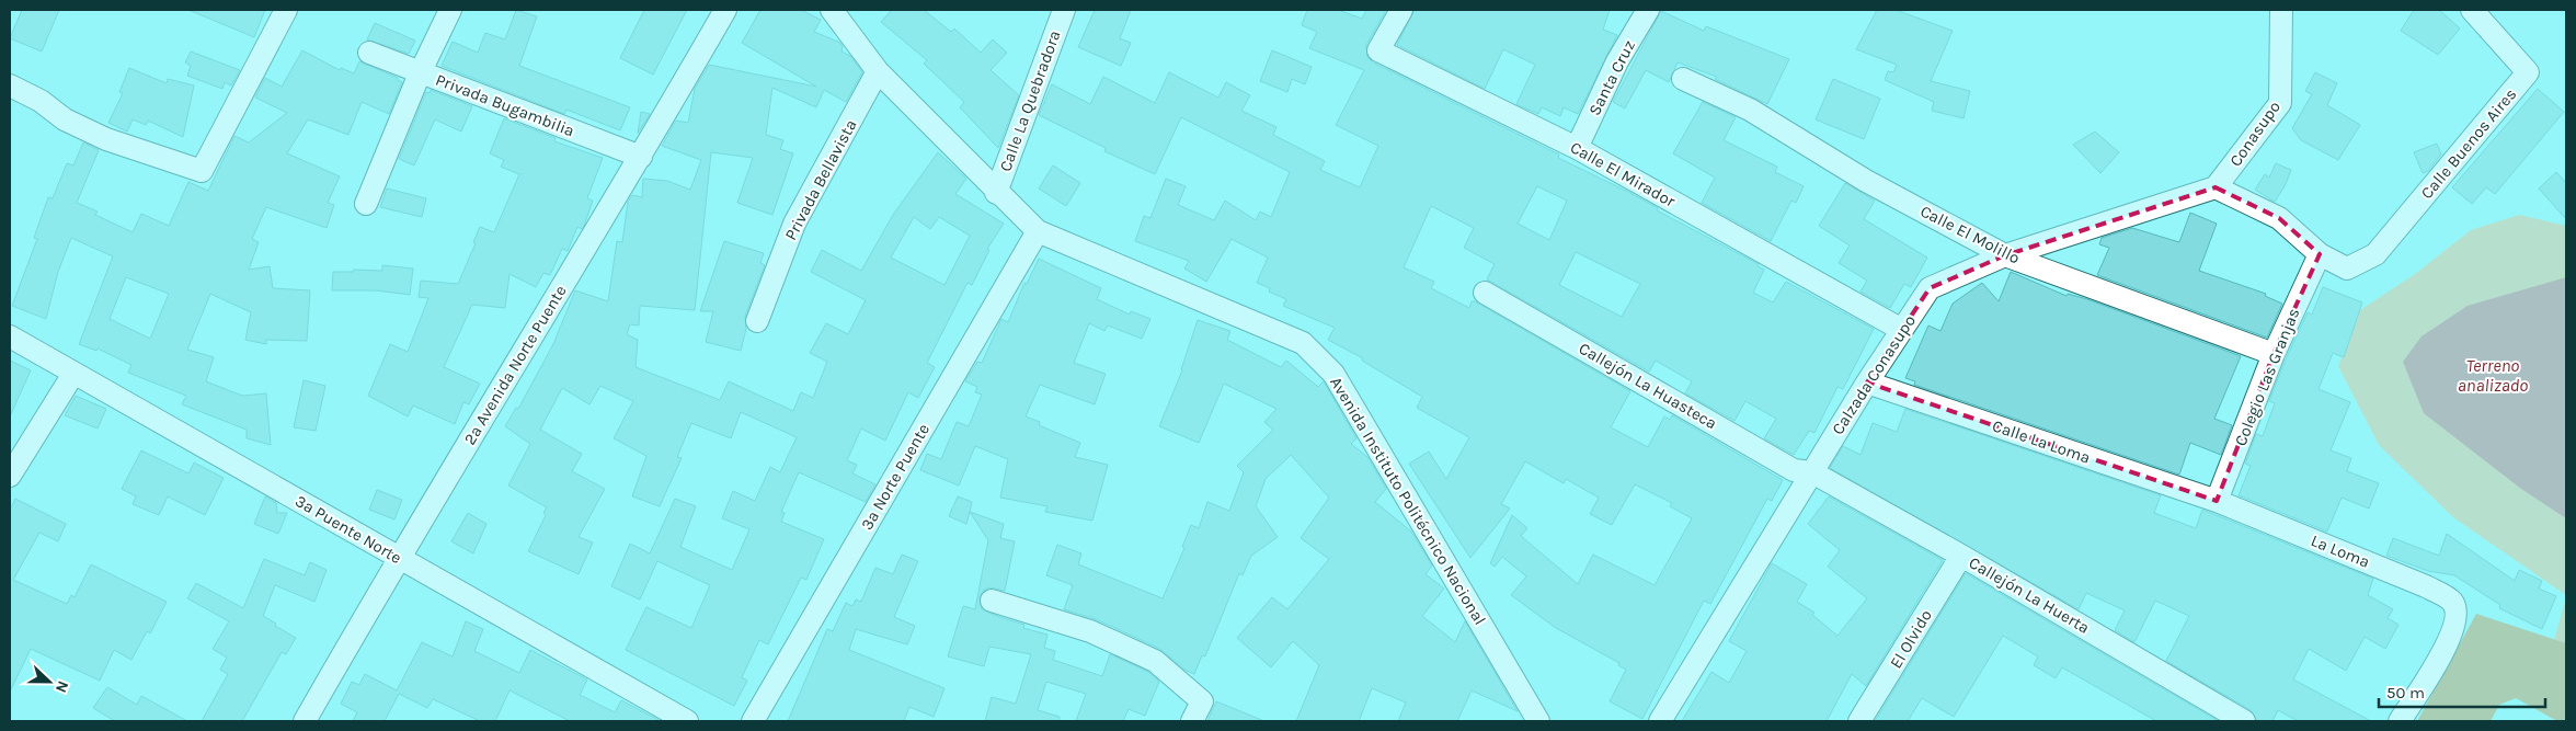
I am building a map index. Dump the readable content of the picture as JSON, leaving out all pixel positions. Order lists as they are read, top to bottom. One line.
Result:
{"streets":{"street":["Santa Cruz","Calle La Quebradora","Privada Bugambilia","Conasupo","Calle Buenos Aires","Calle El Mirador","Privada Bellavista","Calle El Molillo","2a Avenida Norte Puente","Calzada Conasupo","Colegio Las Granjas","Callejón La Huasteca","Calle La Loma","3a Norte Puente","Avenida Instituto Politécnico Nacional","3a Puente Norte","La Loma","Callejón La Huerta","El Olvido"]},"crossings":[["Santa Cruz","Calle El Mirador"],["Calle La Quebradora","Avenida Instituto Politécnico Nacional"],["Privada Bugambilia","2a Avenida Norte Puente"],["Conasupo","Calzada Conasupo"],["Calle Buenos Aires","Colegio Las Granjas"],["Calle El Mirador","Calzada Conasupo"],["Privada Bellavista","Avenida Instituto Politécnico Nacional"],["Calle El Molillo","Calzada Conasupo"],["Calle El Molillo","Colegio Las Granjas"],["2a Avenida Norte Puente","3a Puente Norte"],["Calzada Conasupo","Callejón La Huasteca"],["Calzada Conasupo","Calle La Loma"],["Calzada Conasupo","Callejón La Huerta"],["Colegio Las Granjas","Calle La Loma"],["Colegio Las Granjas","La Loma"],["Callejón La Huasteca","Callejón La Huerta"],["Calle La Loma","La Loma"],["3a Norte Puente","Avenida Instituto Politécnico Nacional"],["Callejón La Huerta","El Olvido"]],"water":["Terreno analizado"],"scale_bar":"50 m","north":"right"}
